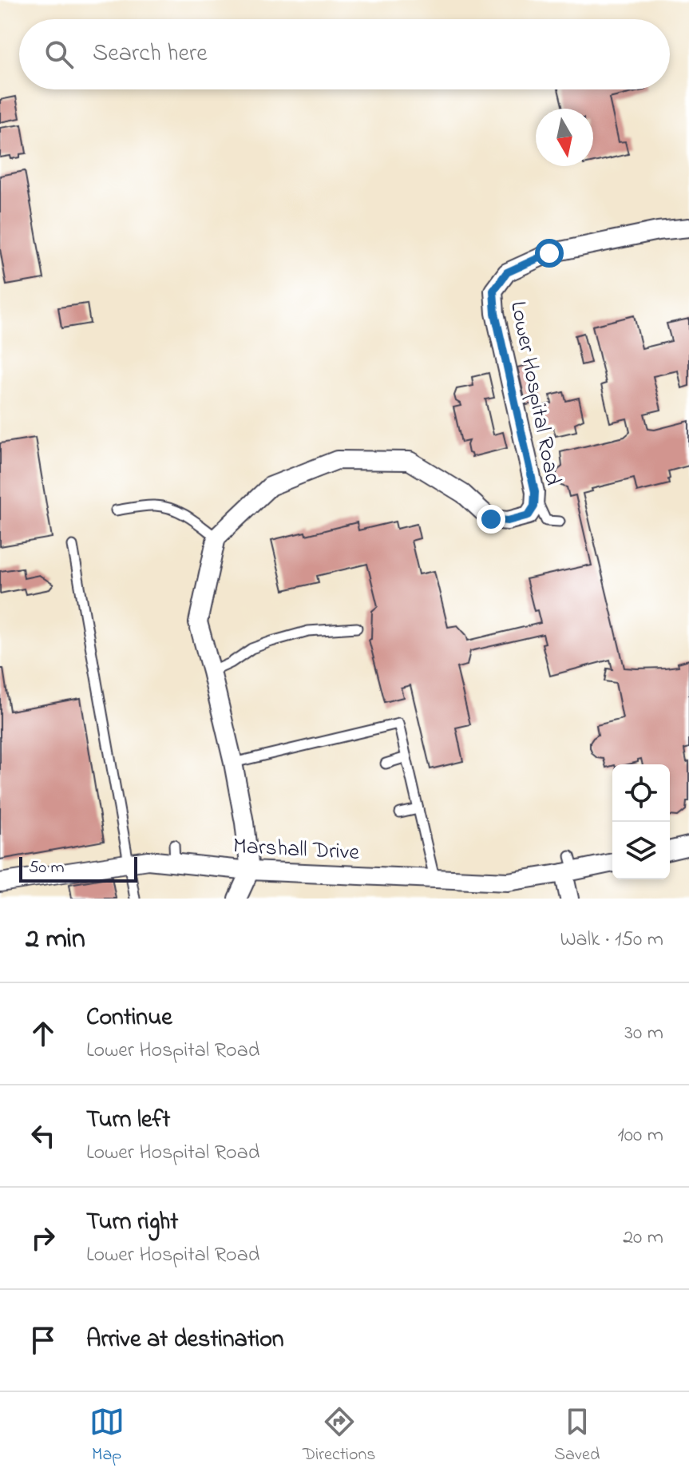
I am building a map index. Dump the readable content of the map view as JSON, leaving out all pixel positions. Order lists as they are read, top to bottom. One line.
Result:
{"streets":{"street":["Lower Hospital Road","Marshall Drive"]},"scale_bar":"50 m","north":"bottom","page":{"search":"Search here","scale":"50 m","heading":["2 min","Walk · 150 m"],"list":[["Continue","Lower Hospital Road","30 m"],["Turn left","Lower Hospital Road","100 m"],["Turn right","Lower Hospital Road","20 m"],"Arrive at destination"],"nav":["Map","Directions","Saved"]}}
